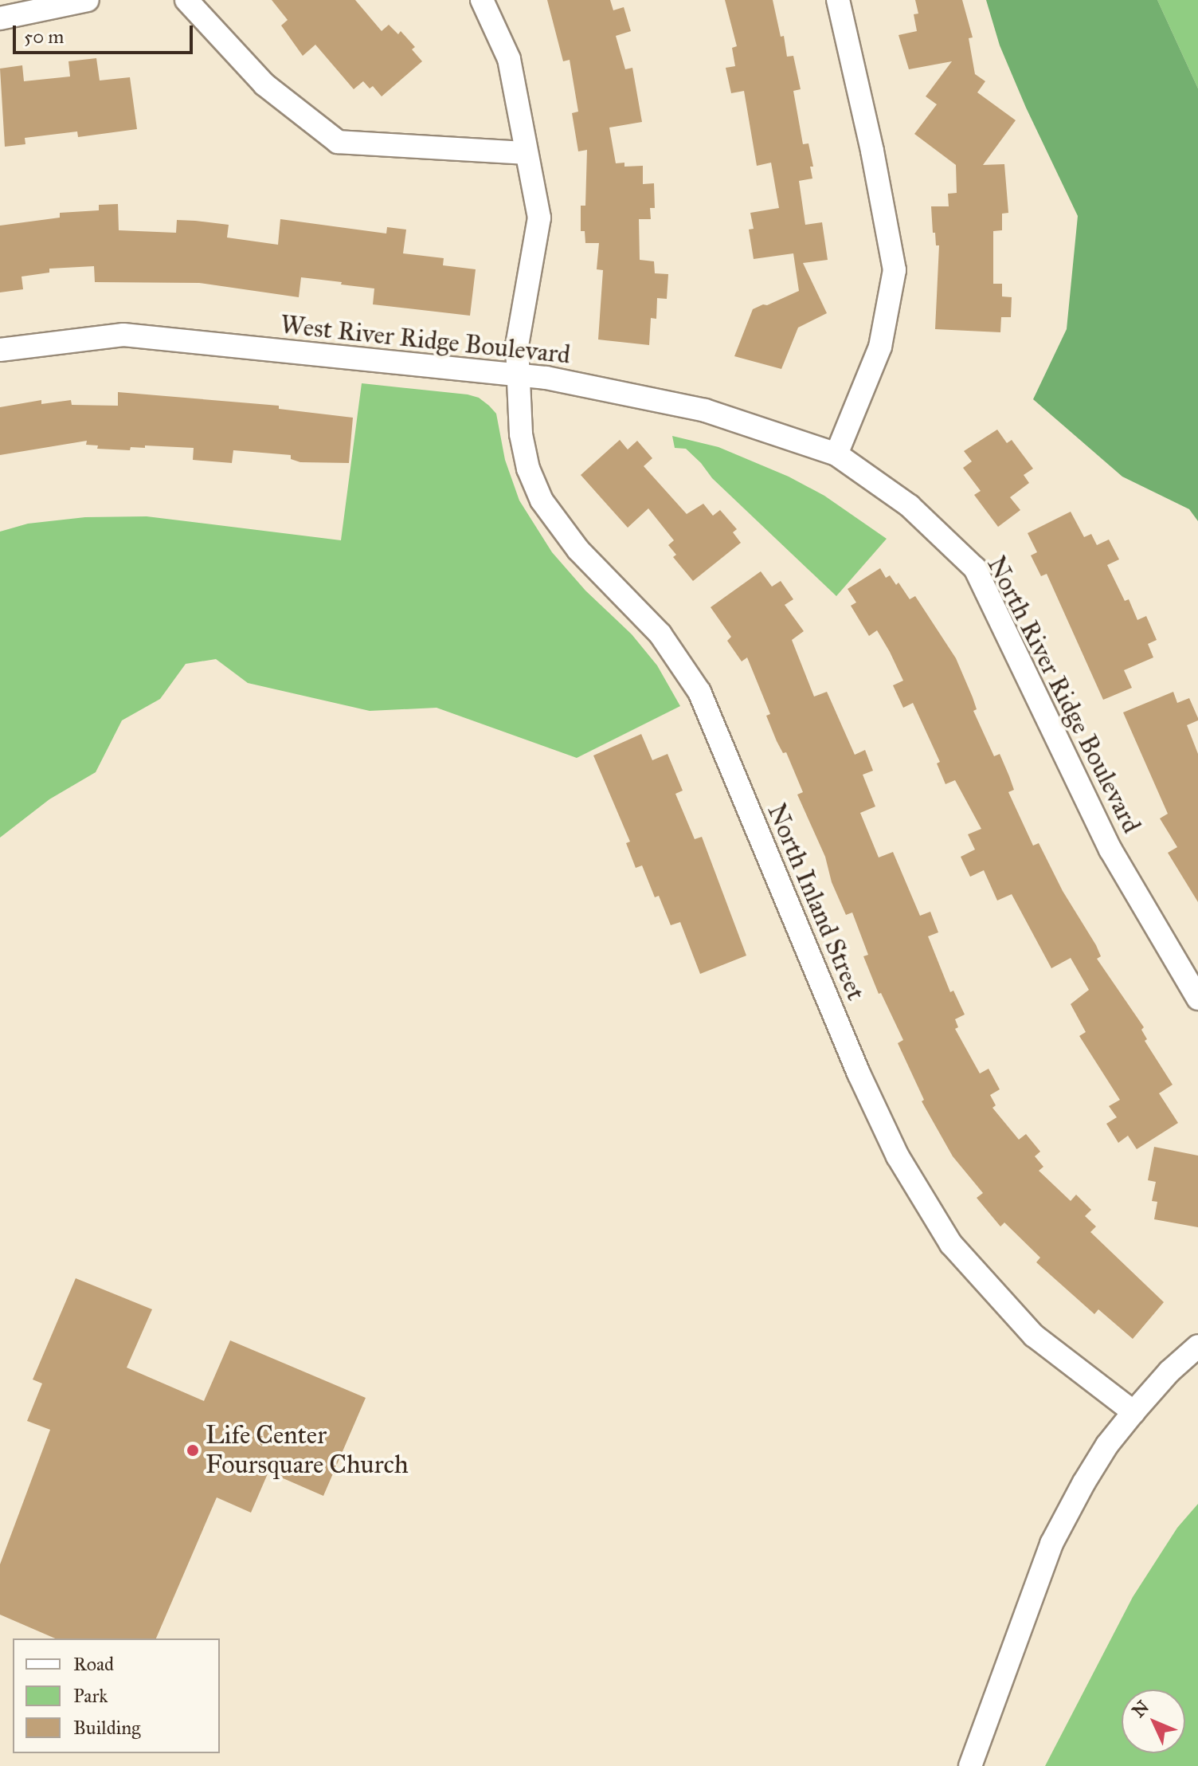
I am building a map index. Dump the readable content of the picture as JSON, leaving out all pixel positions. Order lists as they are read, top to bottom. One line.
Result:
{"streets":{"street":["West River Ridge Boulevard","North River Ridge Boulevard","North Inland Street"]},"crossings":[["West River Ridge Boulevard","North River Ridge Boulevard"],["West River Ridge Boulevard","North Inland Street"]],"places":["Life Center Foursquare Church"],"legend":["Road","Park","Building"],"scale_bar":"50 m","north":"top left"}
